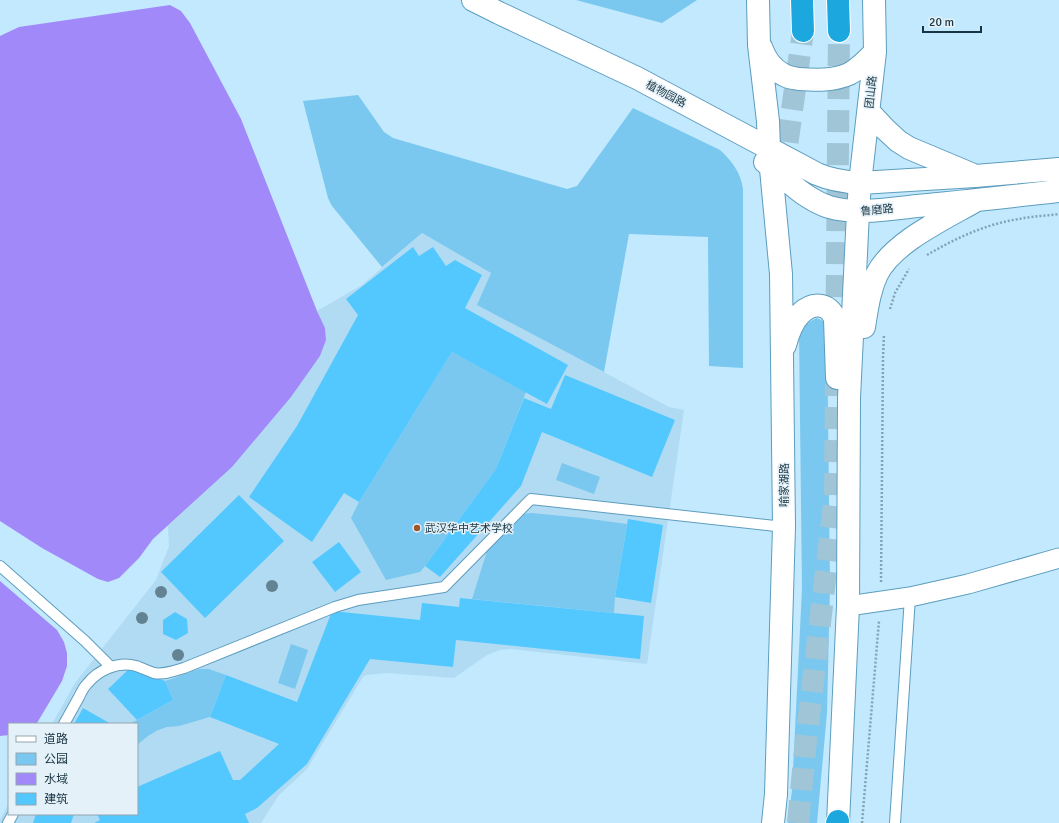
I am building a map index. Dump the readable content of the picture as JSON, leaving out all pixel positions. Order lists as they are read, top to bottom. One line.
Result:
{"streets":{"main road":["团山路","植物园路","鲁磨路","喻家湖路"]},"crossings":[["团山路","植物园路"],["植物园路","鲁磨路"],["植物园路","喻家湖路"],["鲁磨路","喻家湖路"]],"places":["武汉华中艺术学校"],"legend":["道路","公园","水域","建筑"],"scale_bar":"20 m"}
